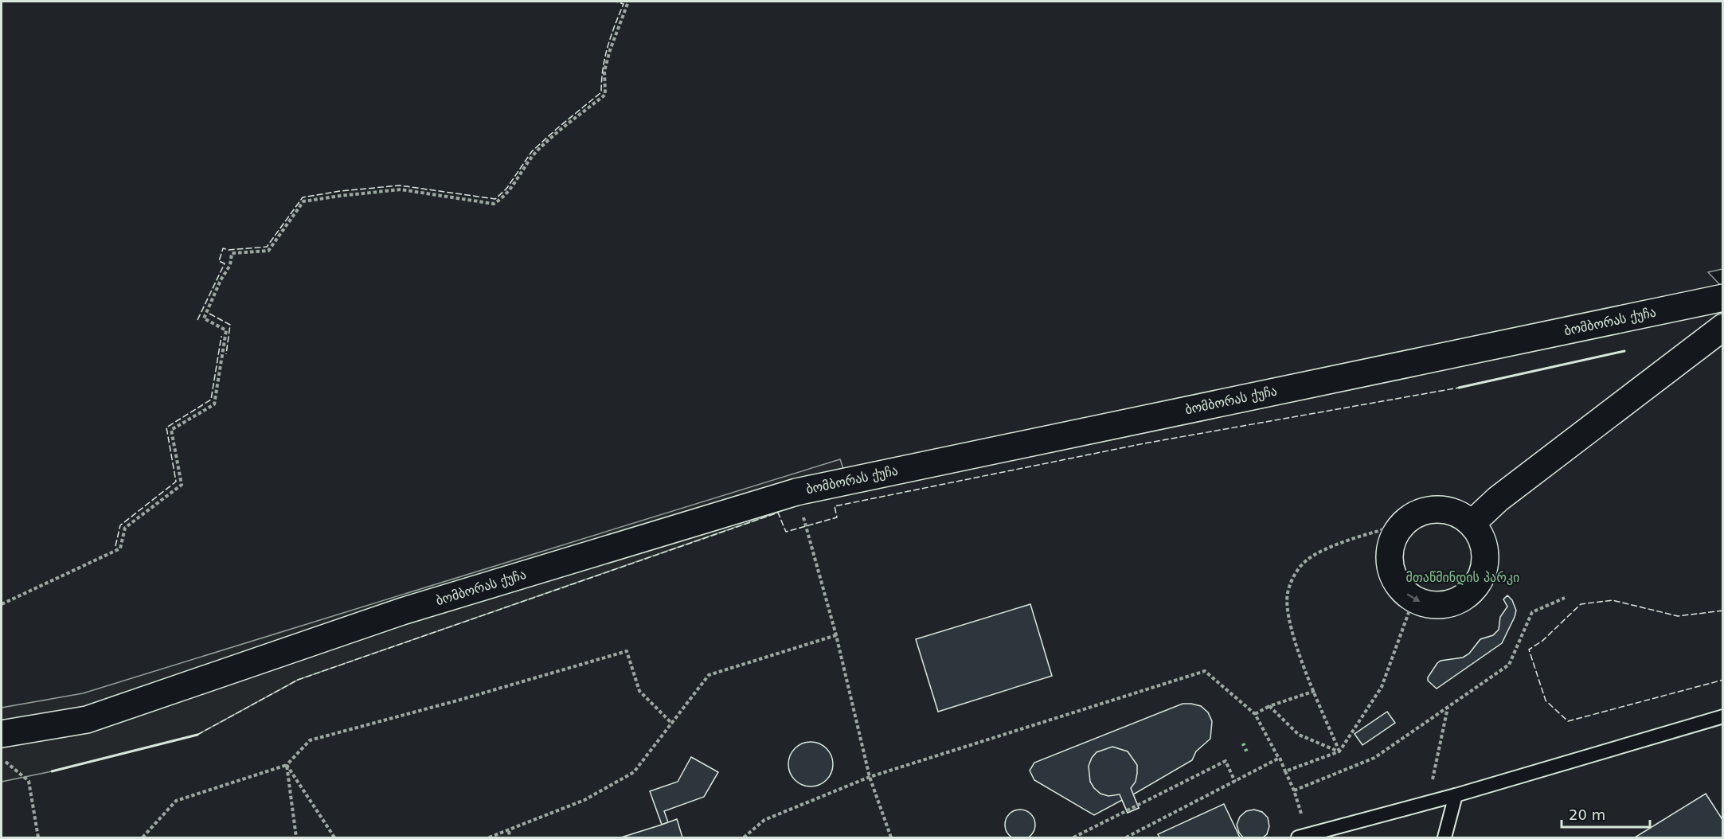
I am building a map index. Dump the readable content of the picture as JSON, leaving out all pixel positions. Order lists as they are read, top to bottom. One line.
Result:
{"streets":{"street":["ბომბორას ქუჩა"]},"parks":["მთაწმინდის პარკი"],"scale_bar":"20 m"}
